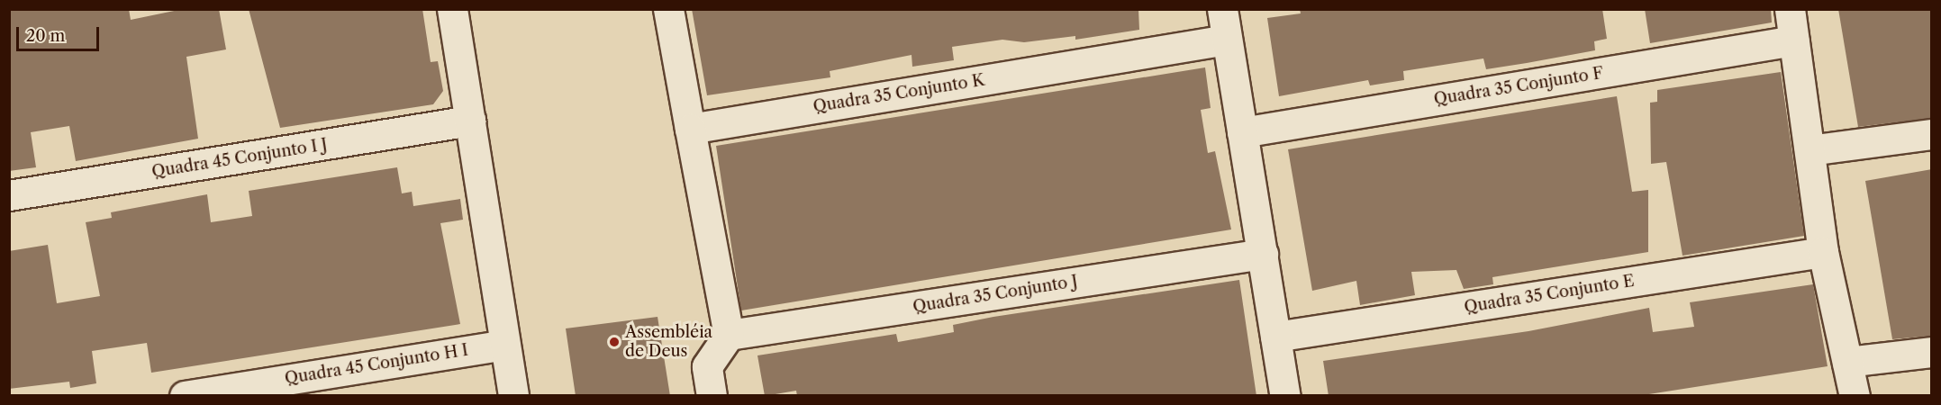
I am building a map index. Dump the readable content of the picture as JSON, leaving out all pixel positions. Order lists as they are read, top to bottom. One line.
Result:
{"streets":{"street":["Quadra 35 Conjunto F","Quadra 35 Conjunto K","Quadra 45 Conjunto I J","Quadra 35 Conjunto J","Quadra 35 Conjunto E","Quadra 45 Conjunto H I"]},"places":["Assembléia de Deus"],"scale_bar":"20 m"}
